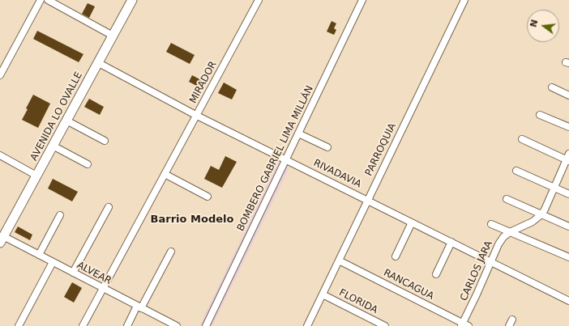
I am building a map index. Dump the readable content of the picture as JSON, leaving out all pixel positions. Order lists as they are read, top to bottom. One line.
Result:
{"streets":{"main road":["AVENIDA LO OVALLE"],"street":["MIRADOR","PARROQUIA","BOMBERO GABRIEL LIMA MILLÁN","RIVADAVIA","CARLOS JARA","ALVEAR","RANCAGUA","FLORIDA"]},"crossings":[["MIRADOR","RIVADAVIA"],["MIRADOR","ALVEAR"],["AVENIDA LO OVALLE","RIVADAVIA"],["AVENIDA LO OVALLE","ALVEAR"],["PARROQUIA","RIVADAVIA"],["PARROQUIA","RANCAGUA"],["PARROQUIA","FLORIDA"],["BOMBERO GABRIEL LIMA MILLÁN","RIVADAVIA"],["RIVADAVIA","CARLOS JARA"],["CARLOS JARA","RANCAGUA"]],"districts":["Barrio Modelo"],"north":"left"}
